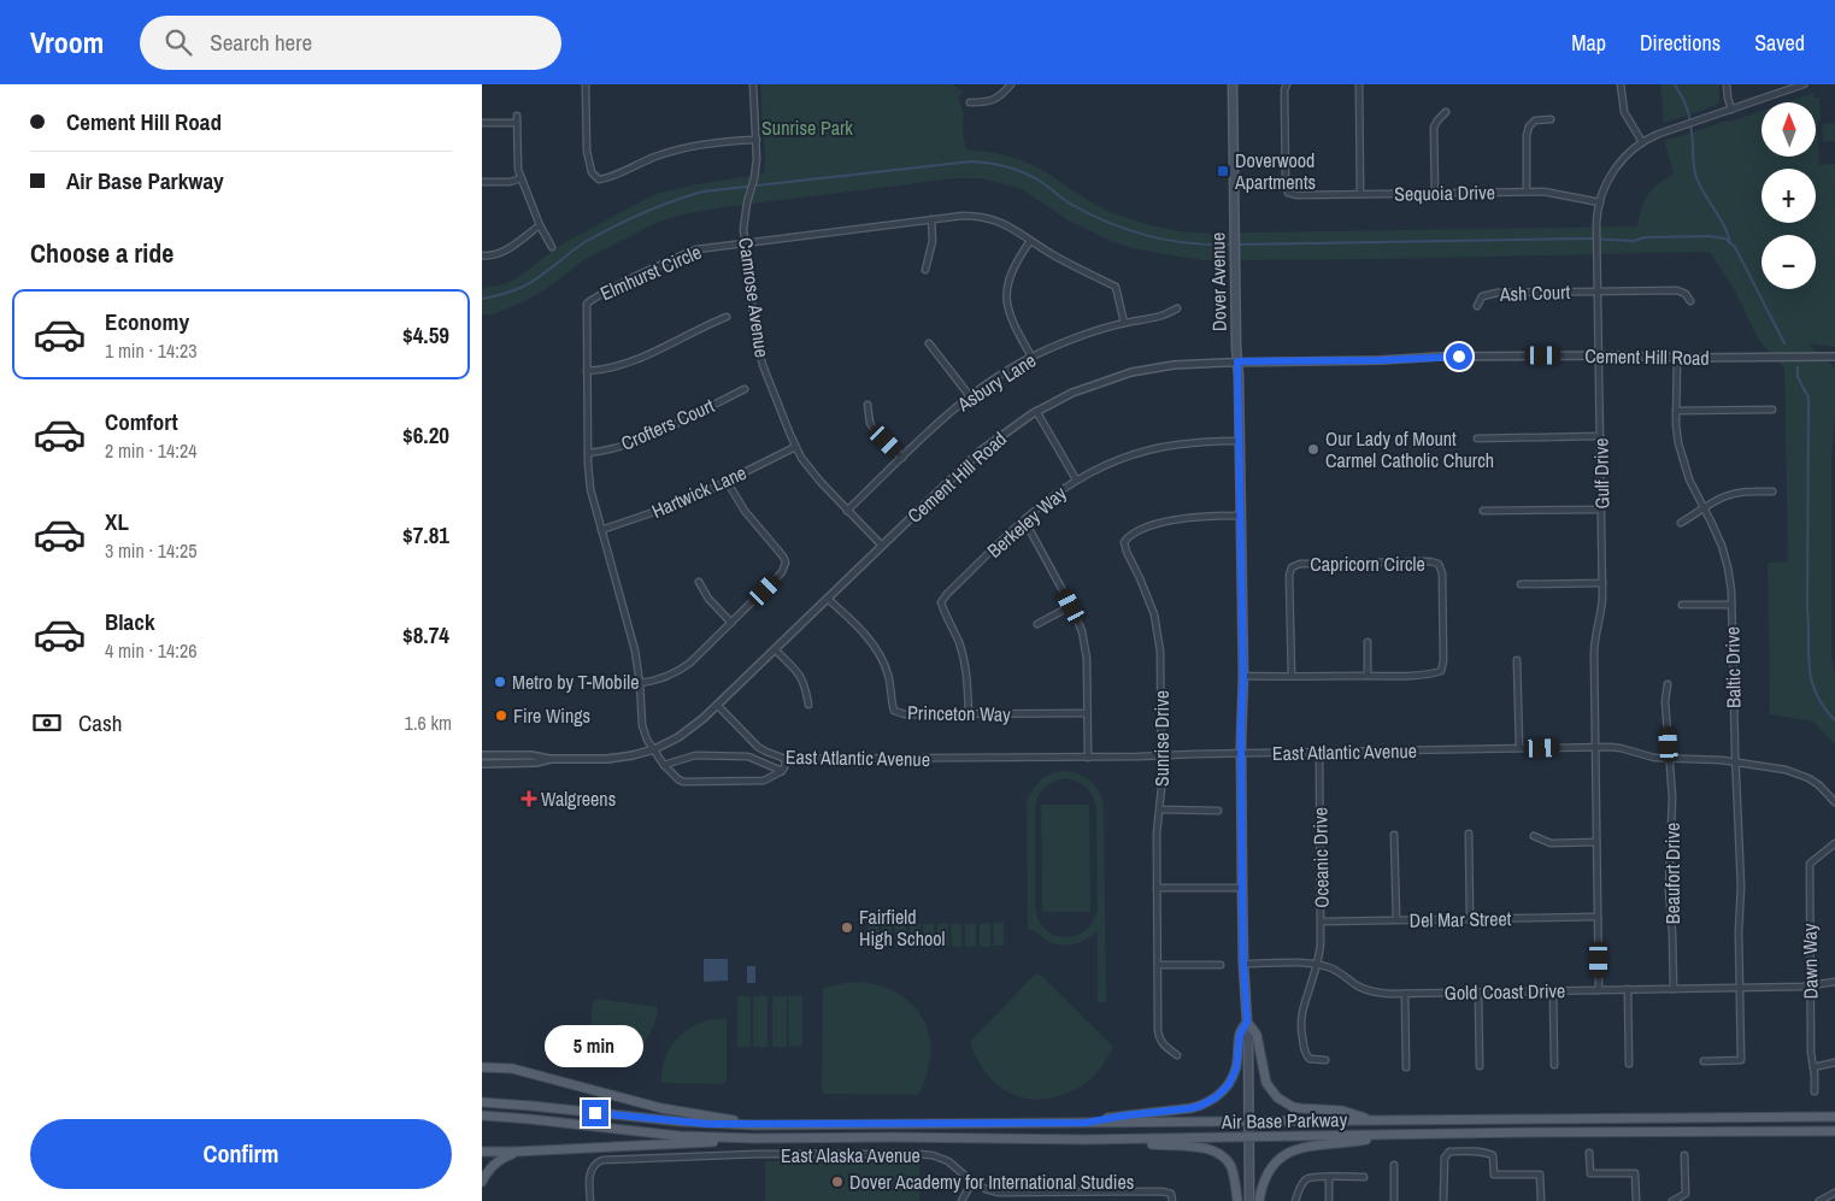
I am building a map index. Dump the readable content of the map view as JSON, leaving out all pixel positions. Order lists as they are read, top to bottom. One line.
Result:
{"streets":{"main road":["Dover Avenue","Air Base Parkway"],"street":["Sequoia Drive","Elmhurst Circle","Ash Court","Camrose Avenue","Cement Hill Road","Asbury Lane","Crofters Court","Gulf Drive","Hartwick Lane","Berkeley Way","Capricorn Circle","Baltic Drive","Princeton Way","Sunrise Drive","East Atlantic Avenue","Oceanic Drive","Beaufort Drive","Del Mar Street","Dawn Way","Gold Coast Drive","East Alaska Avenue"]},"crossings":[["Sequoia Drive","Gulf Drive"],["Elmhurst Circle","Camrose Avenue"],["Elmhurst Circle","Cement Hill Road"],["Elmhurst Circle","Asbury Lane"],["Elmhurst Circle","Crofters Court"],["Elmhurst Circle","Hartwick Lane"],["Dover Avenue","Cement Hill Road"],["Dover Avenue","Berkeley Way"],["Dover Avenue","Capricorn Circle"],["Dover Avenue","Sunrise Drive"],["Dover Avenue","East Atlantic Avenue"],["Dover Avenue","Gold Coast Drive"],["Dover Avenue","Air Base Parkway"],["Ash Court","Gulf Drive"],["Camrose Avenue","Cement Hill Road"],["Camrose Avenue","Asbury Lane"],["Camrose Avenue","Hartwick Lane"],["Cement Hill Road","Gulf Drive"],["Cement Hill Road","Baltic Drive"],["Cement Hill Road","Princeton Way"],["Cement Hill Road","East Atlantic Avenue"],["Gulf Drive","East Atlantic Avenue"],["Gulf Drive","Del Mar Street"],["Gulf Drive","Gold Coast Drive"],["Berkeley Way","Princeton Way"],["Baltic Drive","East Atlantic Avenue"],["Baltic Drive","Gold Coast Drive"],["Sunrise Drive","East Atlantic Avenue"],["East Atlantic Avenue","Oceanic Drive"],["East Atlantic Avenue","Beaufort Drive"],["Oceanic Drive","Del Mar Street"],["Oceanic Drive","Gold Coast Drive"],["Beaufort Drive","Gold Coast Drive"],["Dawn Way","Gold Coast Drive"]],"parks":["Sunrise Park"],"places":{"transit":["Doverwood Apartments"],"other":["Our Lady of Mount Carmel Catholic Church","Metro by T-Mobile","Fire Wings","Fairfield High School","Dover Academy for International Studies"],"health":["Walgreens"]},"north":"top","page":{"header":"Vroom","search":"Search here","nav":["Map","Directions","Saved"],"banner":["Cement Hill Road","Air Base Parkway"],"map_buttons":["+","−"],"heading":"Choose a ride","list":[{"name":"Economy","note":"1 min · 14:23","value":"$4.59"},{"name":"Comfort","note":"2 min · 14:24","value":"$6.20"},{"name":"XL","note":"3 min · 14:25","value":"$7.81"},{"name":"Black","note":"4 min · 14:26","value":"$8.74"}],"pay":["Cash","1.6 km"],"bubble":"5 min","buttons":"Confirm"}}
